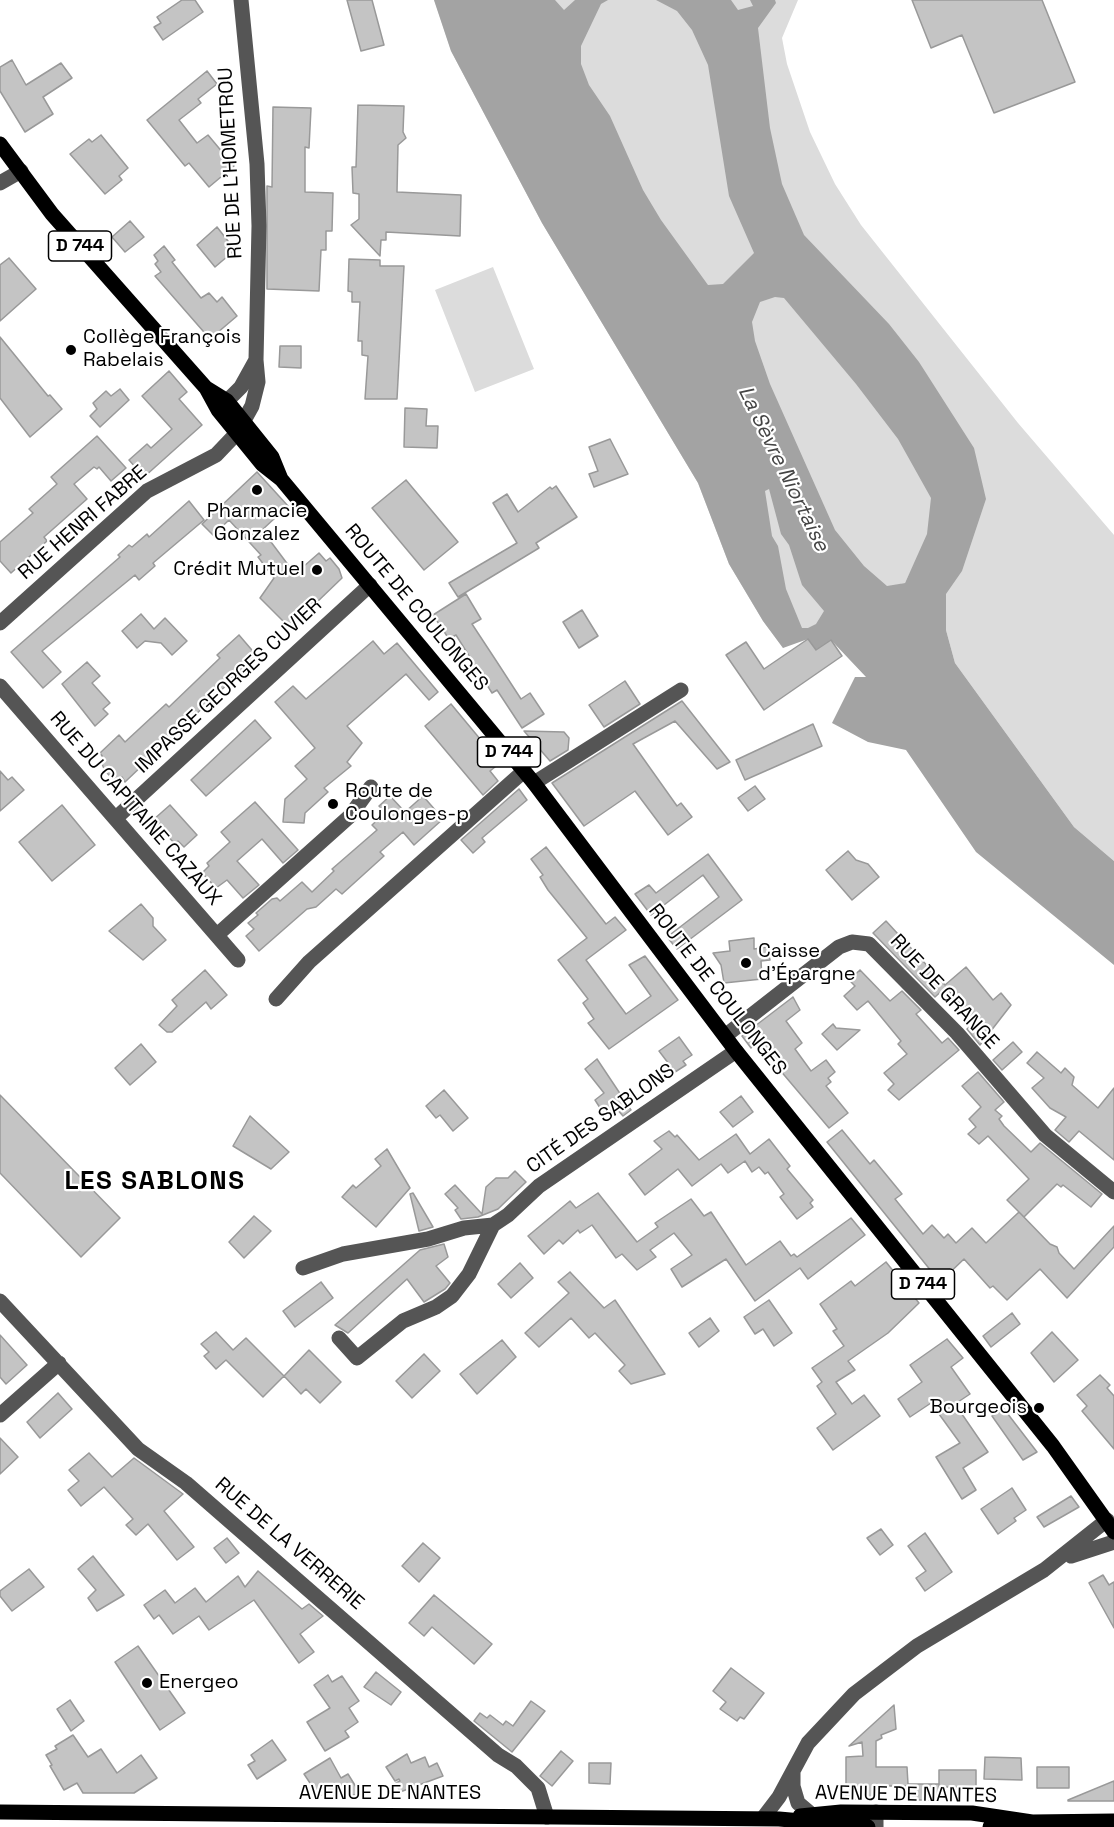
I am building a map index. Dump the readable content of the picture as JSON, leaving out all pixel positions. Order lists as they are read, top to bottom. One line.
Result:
{"streets":{"main road":["D 744","ROUTE DE COULONGES","AVENUE DE NANTES"],"street":["RUE DE L'HOMETROU","RUE HENRI FABRE","IMPASSE GEORGES CUVIER","RUE DU CAPITAINE CAZAUX","RUE DE GRANGE","CITÉ DES SABLONS","RUE DE LA VERRERIE"]},"crossings":[["RUE DE L'HOMETROU","RUE HENRI FABRE"],["RUE DE L'HOMETROU","ROUTE DE COULONGES"],["RUE HENRI FABRE","ROUTE DE COULONGES"],["ROUTE DE COULONGES","IMPASSE GEORGES CUVIER"],["ROUTE DE COULONGES","RUE DE GRANGE"],["ROUTE DE COULONGES","CITÉ DES SABLONS"],["IMPASSE GEORGES CUVIER","RUE DU CAPITAINE CAZAUX"],["RUE DE LA VERRERIE","AVENUE DE NANTES"]],"districts":["LES SABLONS"],"water":["La Sèvre Niortaise"],"places":["Collège François Rabelais","Pharmacie Gonzalez","Crédit Mutuel","Route de Coulonges-p","Caisse d'Épargne","Bourgeois","Energeo"]}
